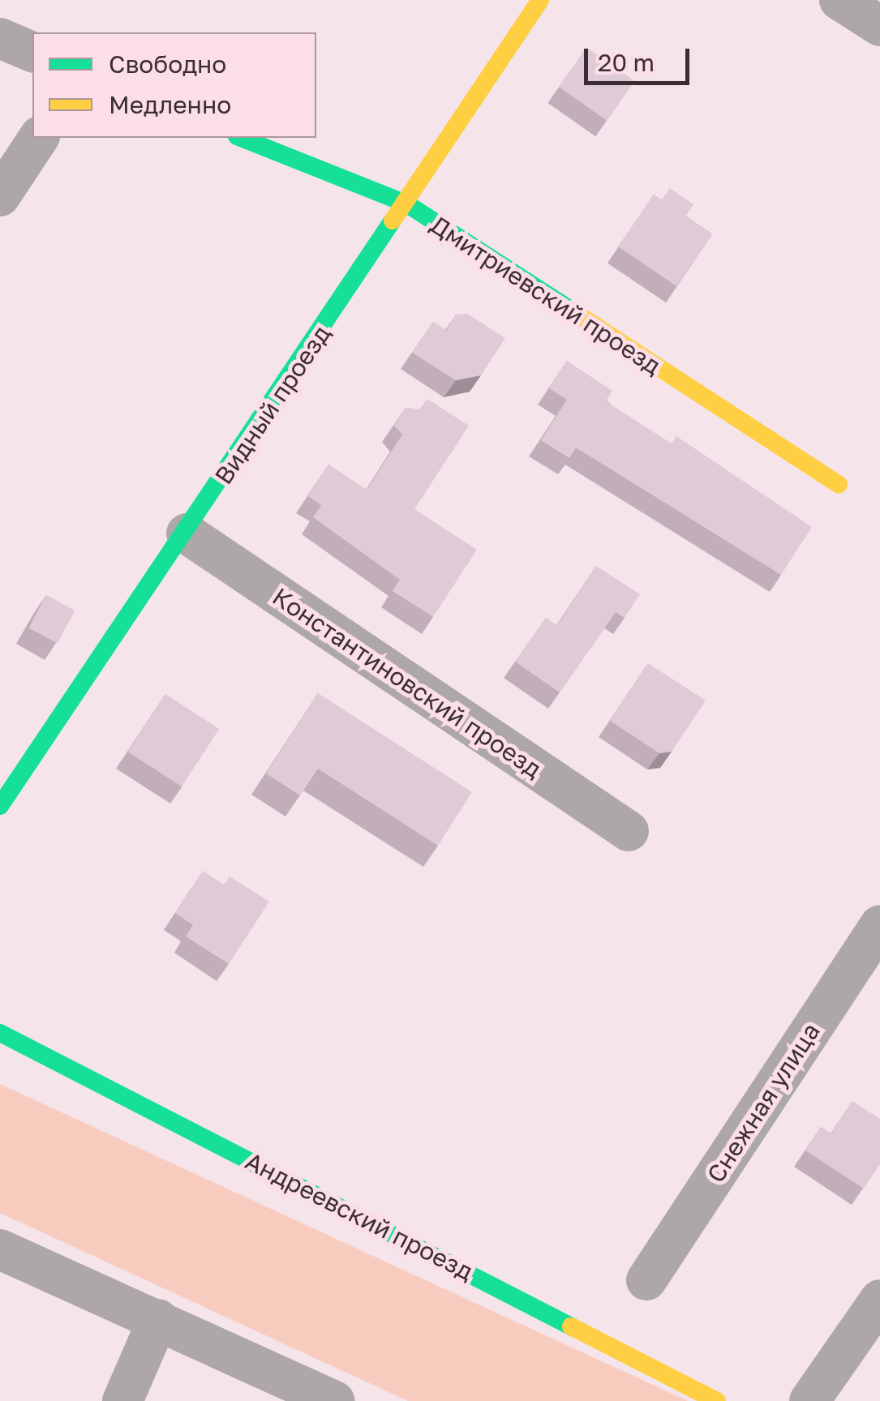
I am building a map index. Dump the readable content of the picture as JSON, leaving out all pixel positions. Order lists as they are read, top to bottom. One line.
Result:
{"streets":{"street":["Дмитриевский проезд","Видный проезд","Константиновский проезд","Снежная улица","Андреевский проезд"]},"crossings":[["Дмитриевский проезд","Видный проезд"],["Видный проезд","Константиновский проезд"]],"legend":["Свободно","Медленно"],"scale_bar":"20 m"}
